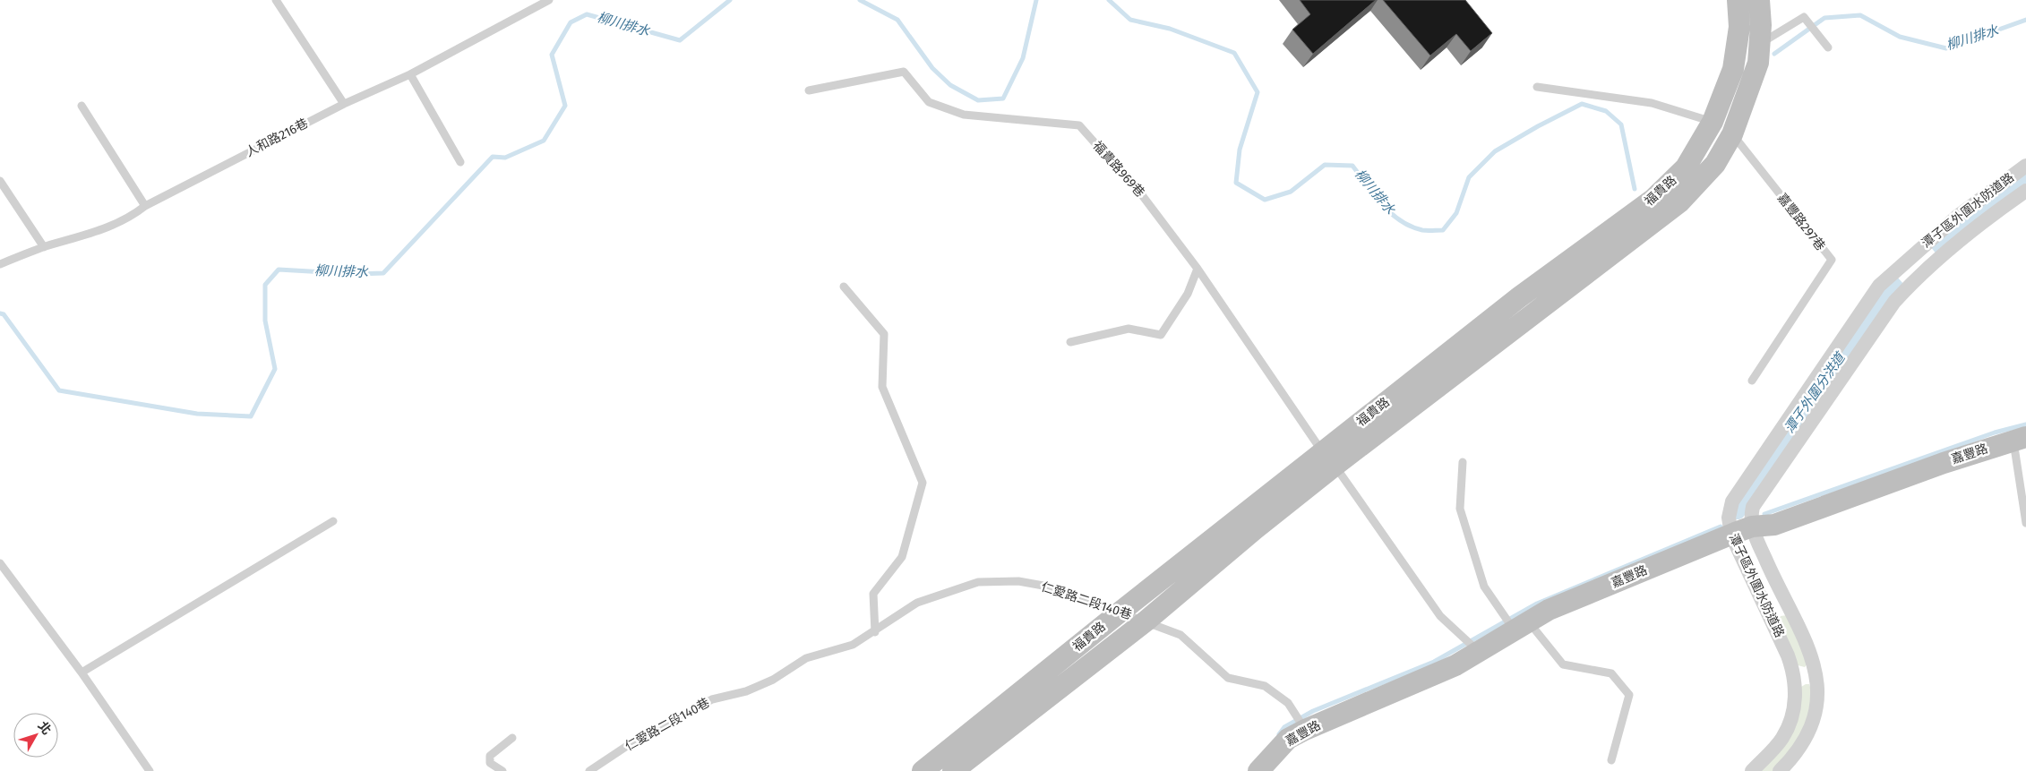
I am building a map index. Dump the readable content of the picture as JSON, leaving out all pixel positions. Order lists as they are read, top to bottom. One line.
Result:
{"streets":{"street":["福貴路","潭子區外圍水防道路","嘉豐路"],"lane":["人和路216巷","福貴路969巷","嘉豐路297巷","仁愛路二段140巷"]},"crossings":[["福貴路969巷","福貴路"],["福貴路969巷","嘉豐路"],["福貴路","嘉豐路297巷"],["福貴路","仁愛路二段140巷"],["潭子區外圍水防道路","嘉豐路"],["嘉豐路","仁愛路二段140巷"]],"water":["柳川排水","潭子外圍分洪道"],"north":"top right"}
